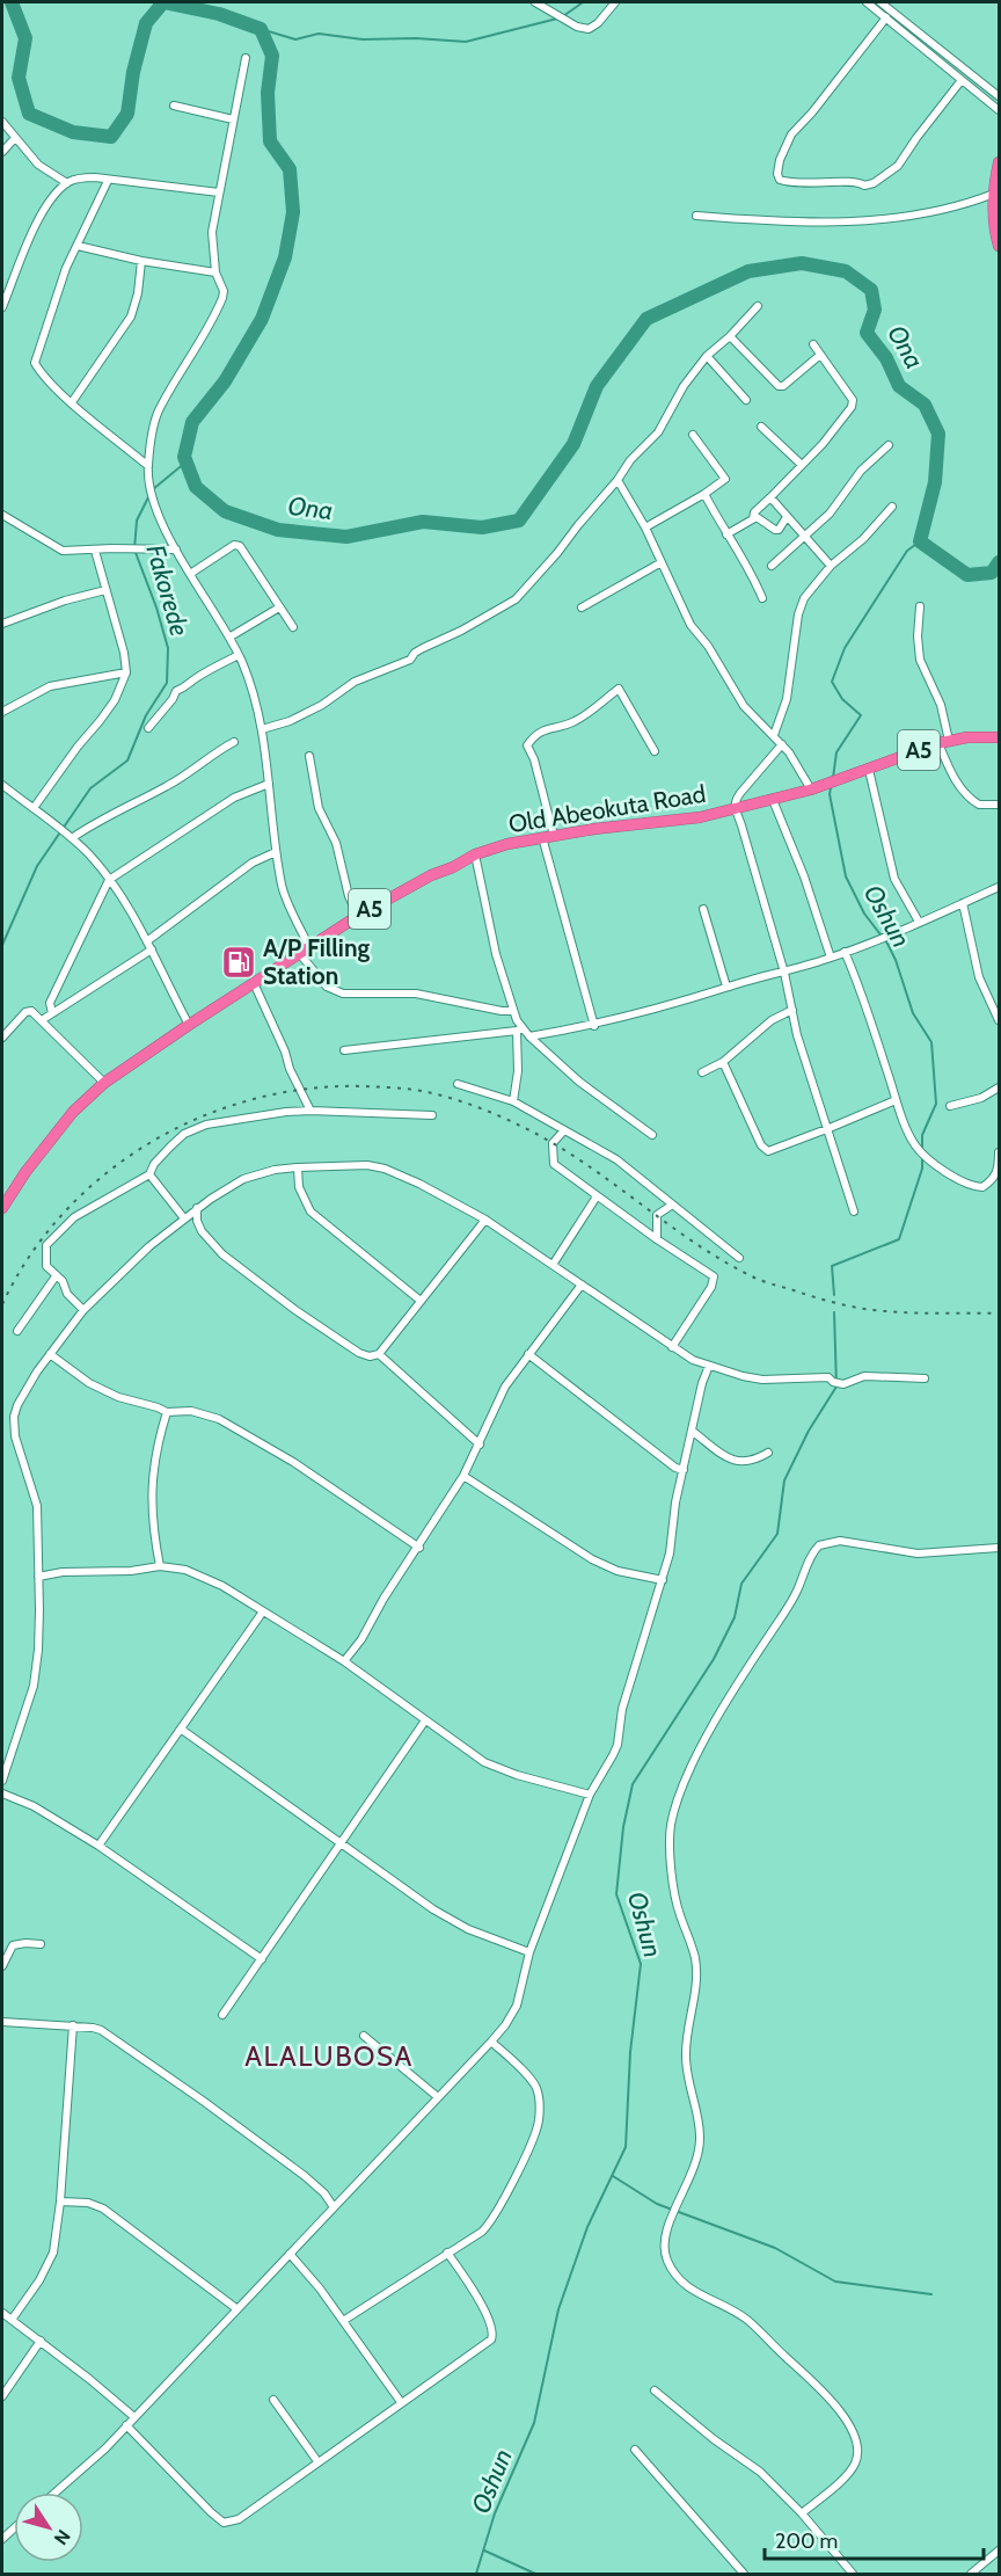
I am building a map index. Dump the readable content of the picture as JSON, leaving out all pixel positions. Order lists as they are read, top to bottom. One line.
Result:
{"streets":{"highway":["A5","Old Abeokuta Road"]},"districts":["ALALUBOSA"],"water":["Ona","Fakorede","Oshun"],"places":{"fuel station":["A/P Filling Station"]},"scale_bar":"200 m","north":"bottom right"}
